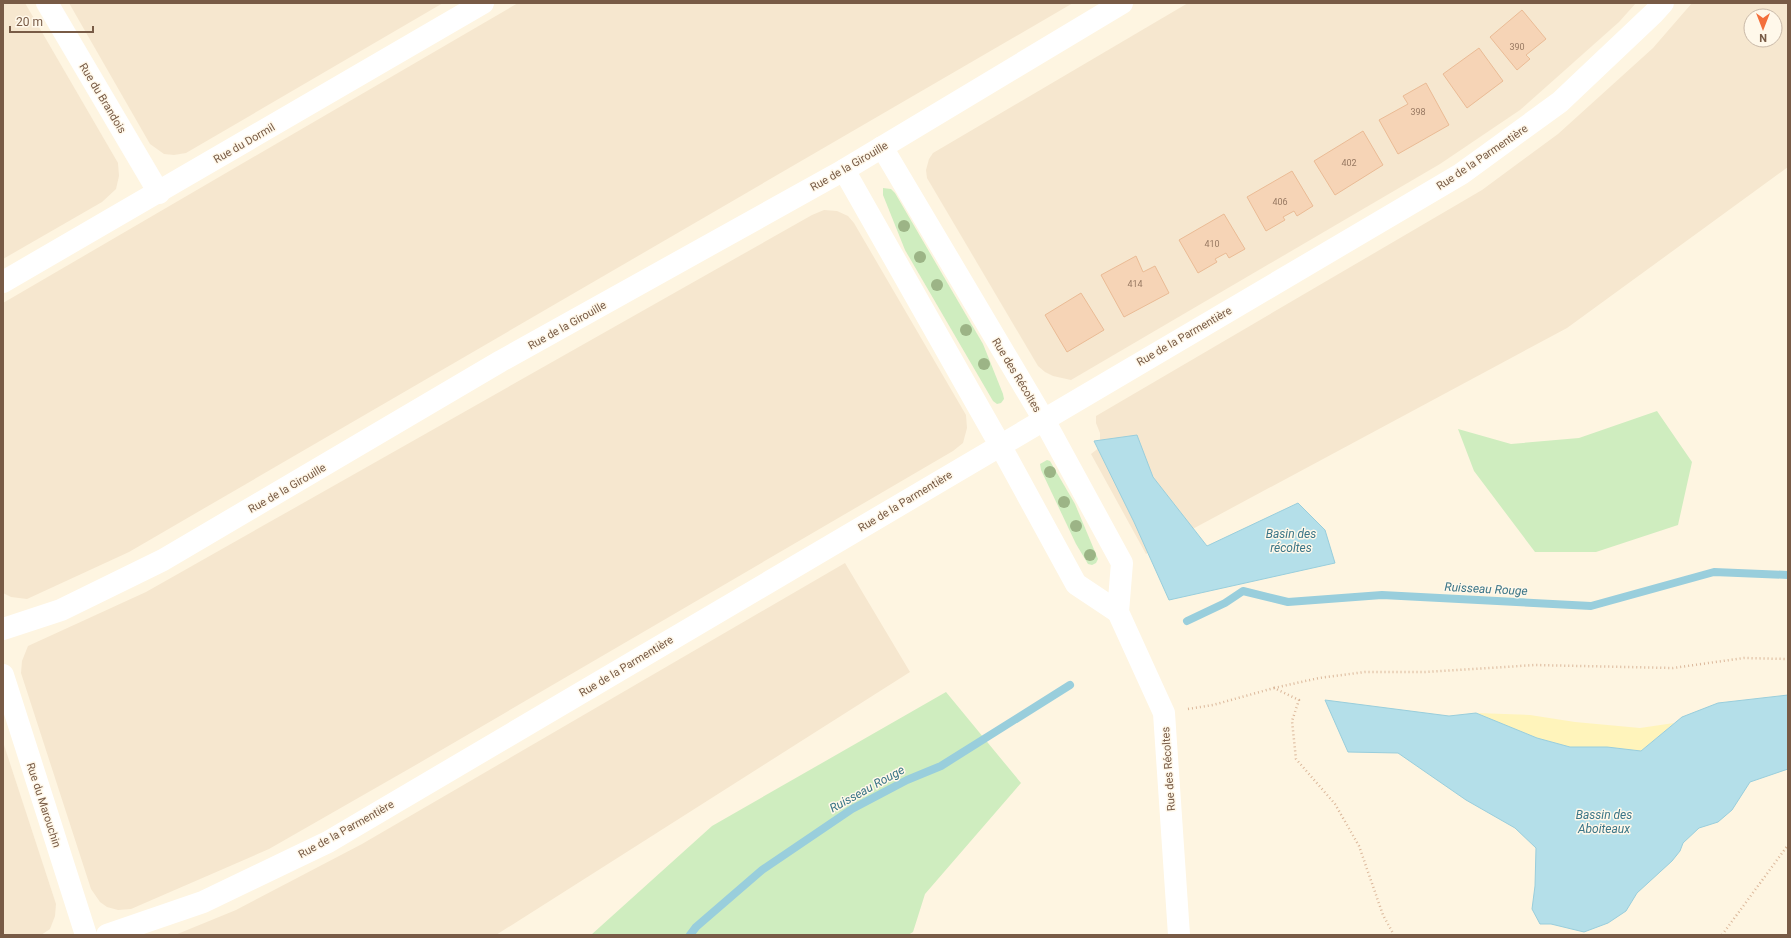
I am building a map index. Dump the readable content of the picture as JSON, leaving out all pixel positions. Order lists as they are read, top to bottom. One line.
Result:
{"streets":{"street":["Rue du Brandois","Rue du Dormil","Rue de la Parmentière","Rue de la Girouille","Rue des Récoltes","Rue du Marouchin"]},"crossings":[["Rue du Brandois","Rue du Dormil"],["Rue de la Parmentière","Rue des Récoltes"],["Rue de la Girouille","Rue des Récoltes"]],"water":["Basin des récoltes","Ruisseau Rouge","Bassin des Aboiteaux"],"house_numbers":["390","398","402","406","410","414"],"scale_bar":"20 m","north":"bottom"}
